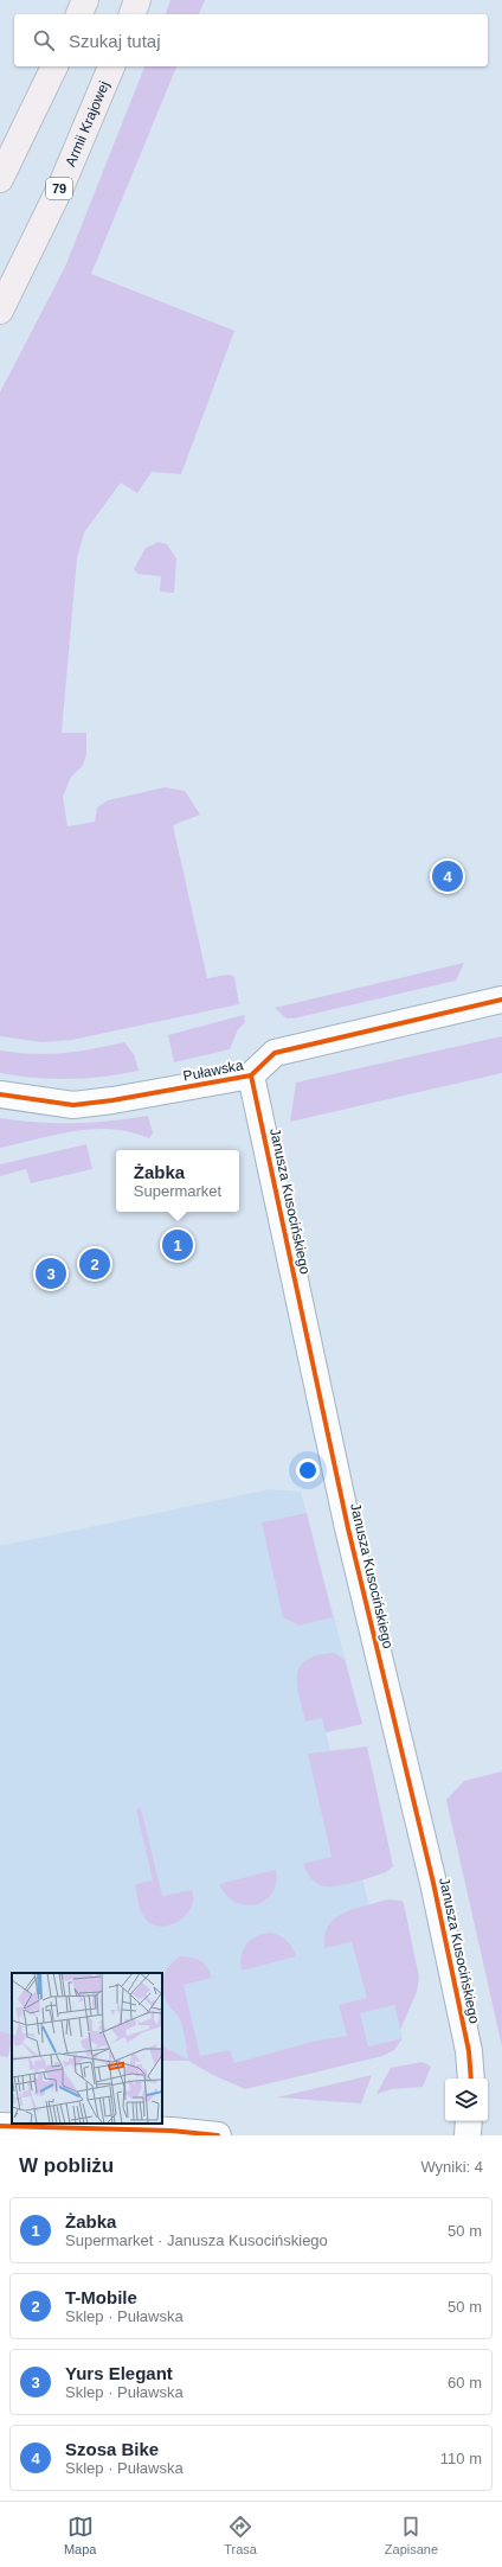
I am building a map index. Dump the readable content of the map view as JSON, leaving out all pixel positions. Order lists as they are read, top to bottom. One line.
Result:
{"streets":{"main road":["Armii Krajowej","79"],"street":["Puławska","Janusza Kusocińskiego"]},"crossings":[["Puławska","Janusza Kusocińskiego"]],"page":{"search":"Szukaj tutaj","pins":["4","1","2","3"],"popup":["Żabka","Supermarket"],"heading":["W pobliżu","Wyniki: 4"],"list":[{"mark":"1","name":"Żabka","note":"Supermarket · Janusza Kusocińskiego","value":"50 m"},{"mark":"2","name":"T-Mobile","note":"Sklep · Puławska","value":"50 m"},{"mark":"3","name":"Yurs Elegant","note":"Sklep · Puławska","value":"60 m"},{"mark":"4","name":"Szosa Bike","note":"Sklep · Puławska","value":"110 m"}],"nav":["Mapa","Trasa","Zapisane"]}}
